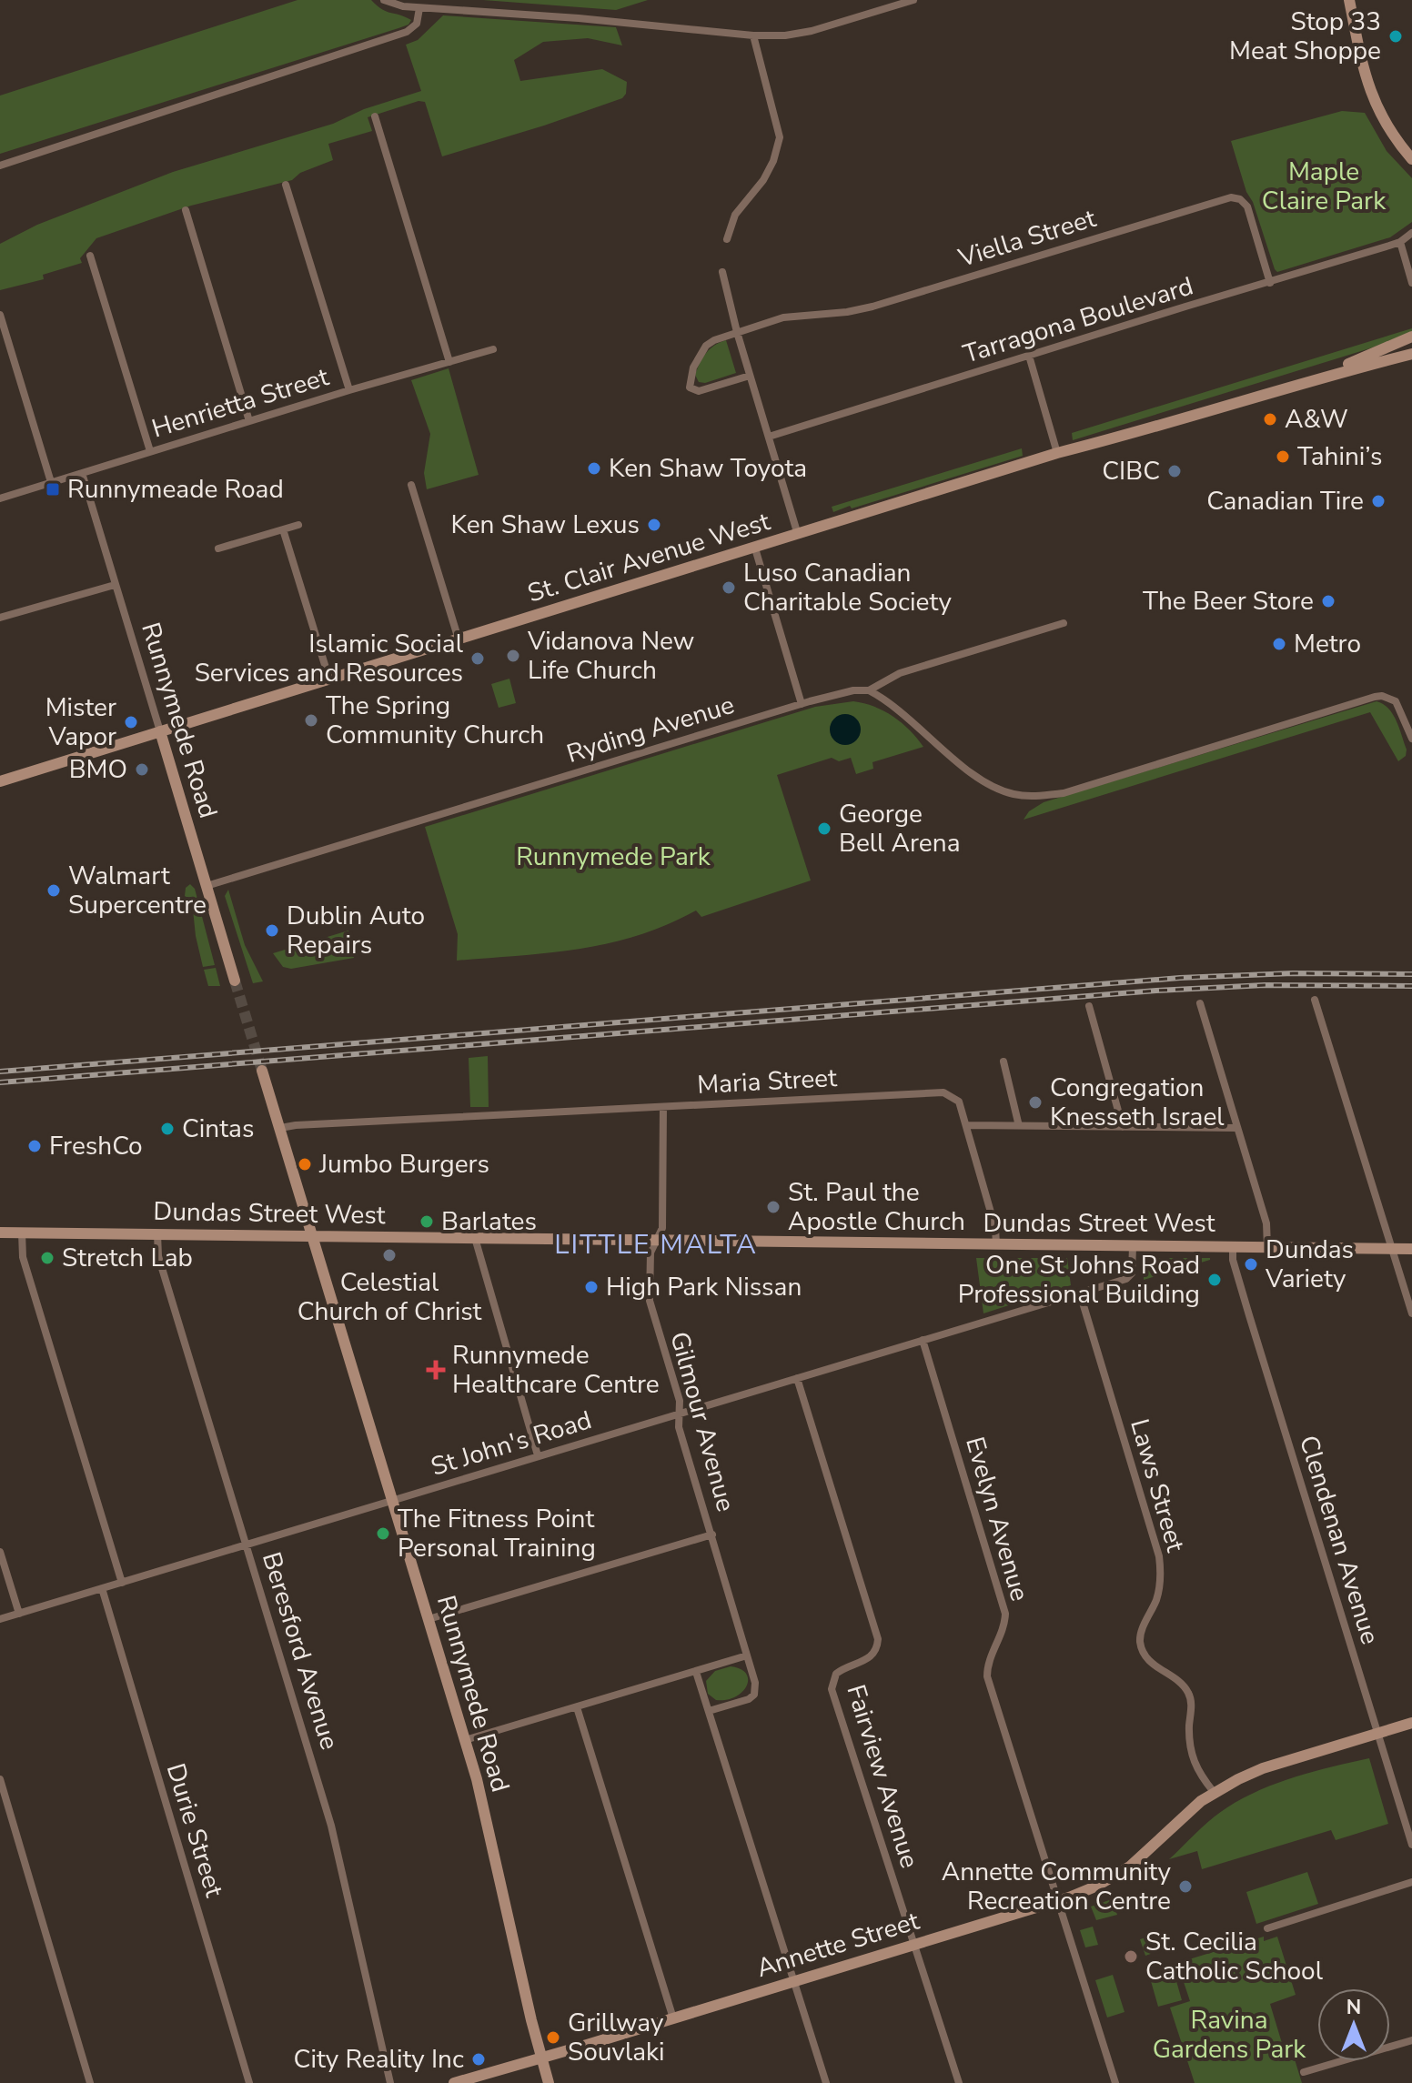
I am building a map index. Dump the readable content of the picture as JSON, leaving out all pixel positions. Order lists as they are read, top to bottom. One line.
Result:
{"streets":{"main road":["St. Clair Avenue West","Runnymede Road","Dundas Street West","Annette Street"],"street":["Viella Street","Tarragona Boulevard","Henrietta Street","Ryding Avenue","Maria Street","Gilmour Avenue","St John's Road","Laws Street","Evelyn Avenue","Clendenan Avenue","Beresford Avenue","Fairview Avenue","Durie Street"]},"crossings":[["Viella Street","Tarragona Boulevard"],["Henrietta Street","Runnymede Road"],["St. Clair Avenue West","Runnymede Road"],["Runnymede Road","Ryding Avenue"],["Runnymede Road","Maria Street"],["Runnymede Road","Dundas Street West"],["Runnymede Road","St John's Road"],["Runnymede Road","Annette Street"],["Maria Street","Dundas Street West"],["Maria Street","Gilmour Avenue"],["Dundas Street West","Gilmour Avenue"],["Dundas Street West","St John's Road"],["Dundas Street West","Clendenan Avenue"],["Dundas Street West","Beresford Avenue"],["Gilmour Avenue","St John's Road"],["St John's Road","Laws Street"],["St John's Road","Evelyn Avenue"],["St John's Road","Beresford Avenue"],["St John's Road","Fairview Avenue"],["St John's Road","Durie Street"],["Laws Street","Annette Street"],["Evelyn Avenue","Annette Street"],["Clendenan Avenue","Annette Street"],["Fairview Avenue","Annette Street"]],"districts":["LITTLE MALTA"],"parks":["Maple Claire Park","Runnymede Park","Ravina Gardens Park"],"places":{"other":["Stop 33 Meat Shoppe","A&W","Tahini’s","Ken Shaw Toyota","CIBC","Canadian Tire","Ken Shaw Lexus","Luso Canadian Charitable Society","The Beer Store","Metro","Vidanova New Life Church","Islamic Social Services and Resources","The Spring Community Church","Mister Vapor","BMO","George Bell Arena","Walmart Supercentre","Dublin Auto Repairs","Congregation Knesseth Israel","Cintas","FreshCo","Jumbo Burgers","St. Paul the Apostle Church","Barlates","Celestial Church of Christ","Stretch Lab","Dundas Variety","One St Johns Road Professional Building","High Park Nissan","The Fitness Point Personal Training","Annette Community Recreation Centre","St. Cecilia Catholic School","Grillway Souvlaki","City Reality Inc"],"transit":["Runnymeade Road"],"health":["Runnymede Healthcare Centre"]},"north":"top"}
